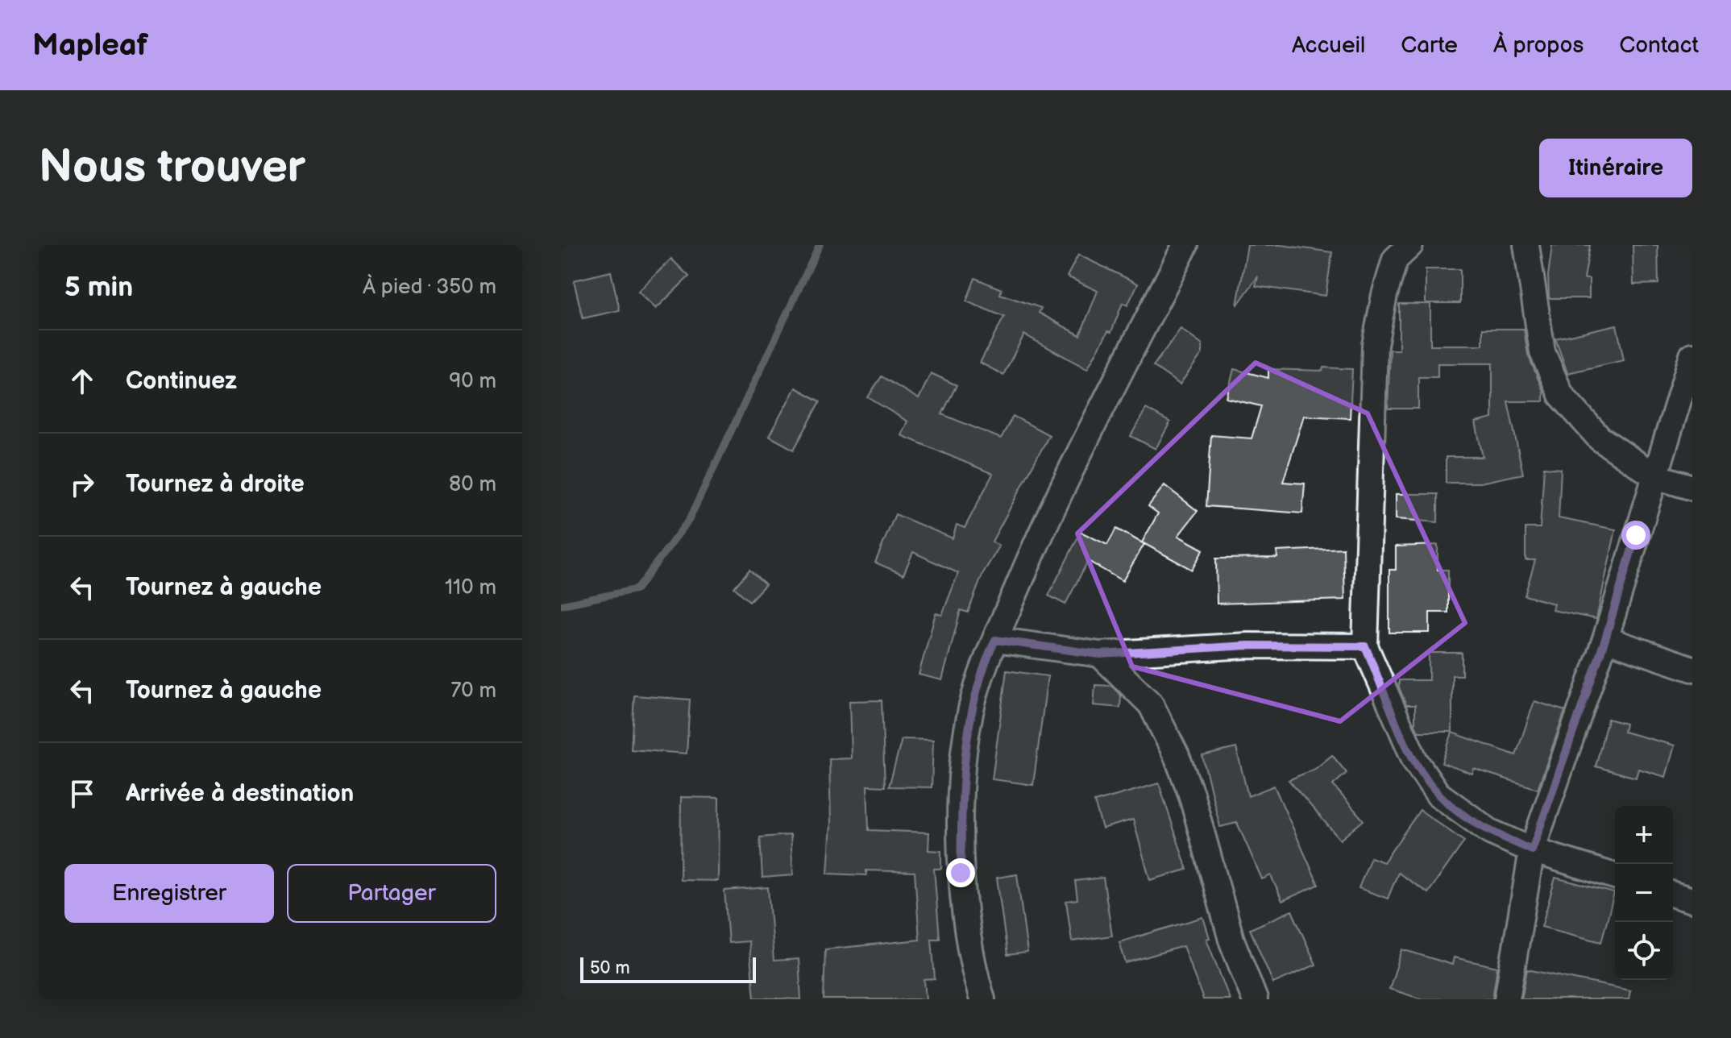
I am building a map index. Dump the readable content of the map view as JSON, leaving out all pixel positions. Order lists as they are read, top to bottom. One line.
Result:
{"scale_bar":"50 m","page":{"header":"Mapleaf","nav":["Accueil","Carte","À propos","Contact"],"buttons":["Itinéraire",["Enregistrer","Partager"]],"title":"Nous trouver","heading":["5 min","À pied · 350 m"],"list":[["Continuez","90 m"],["Tournez à droite","80 m"],["Tournez à gauche","110 m"],["Tournez à gauche","70 m"],"Arrivée à destination"],"map_buttons":["+","−"],"scale":"50 m"}}
